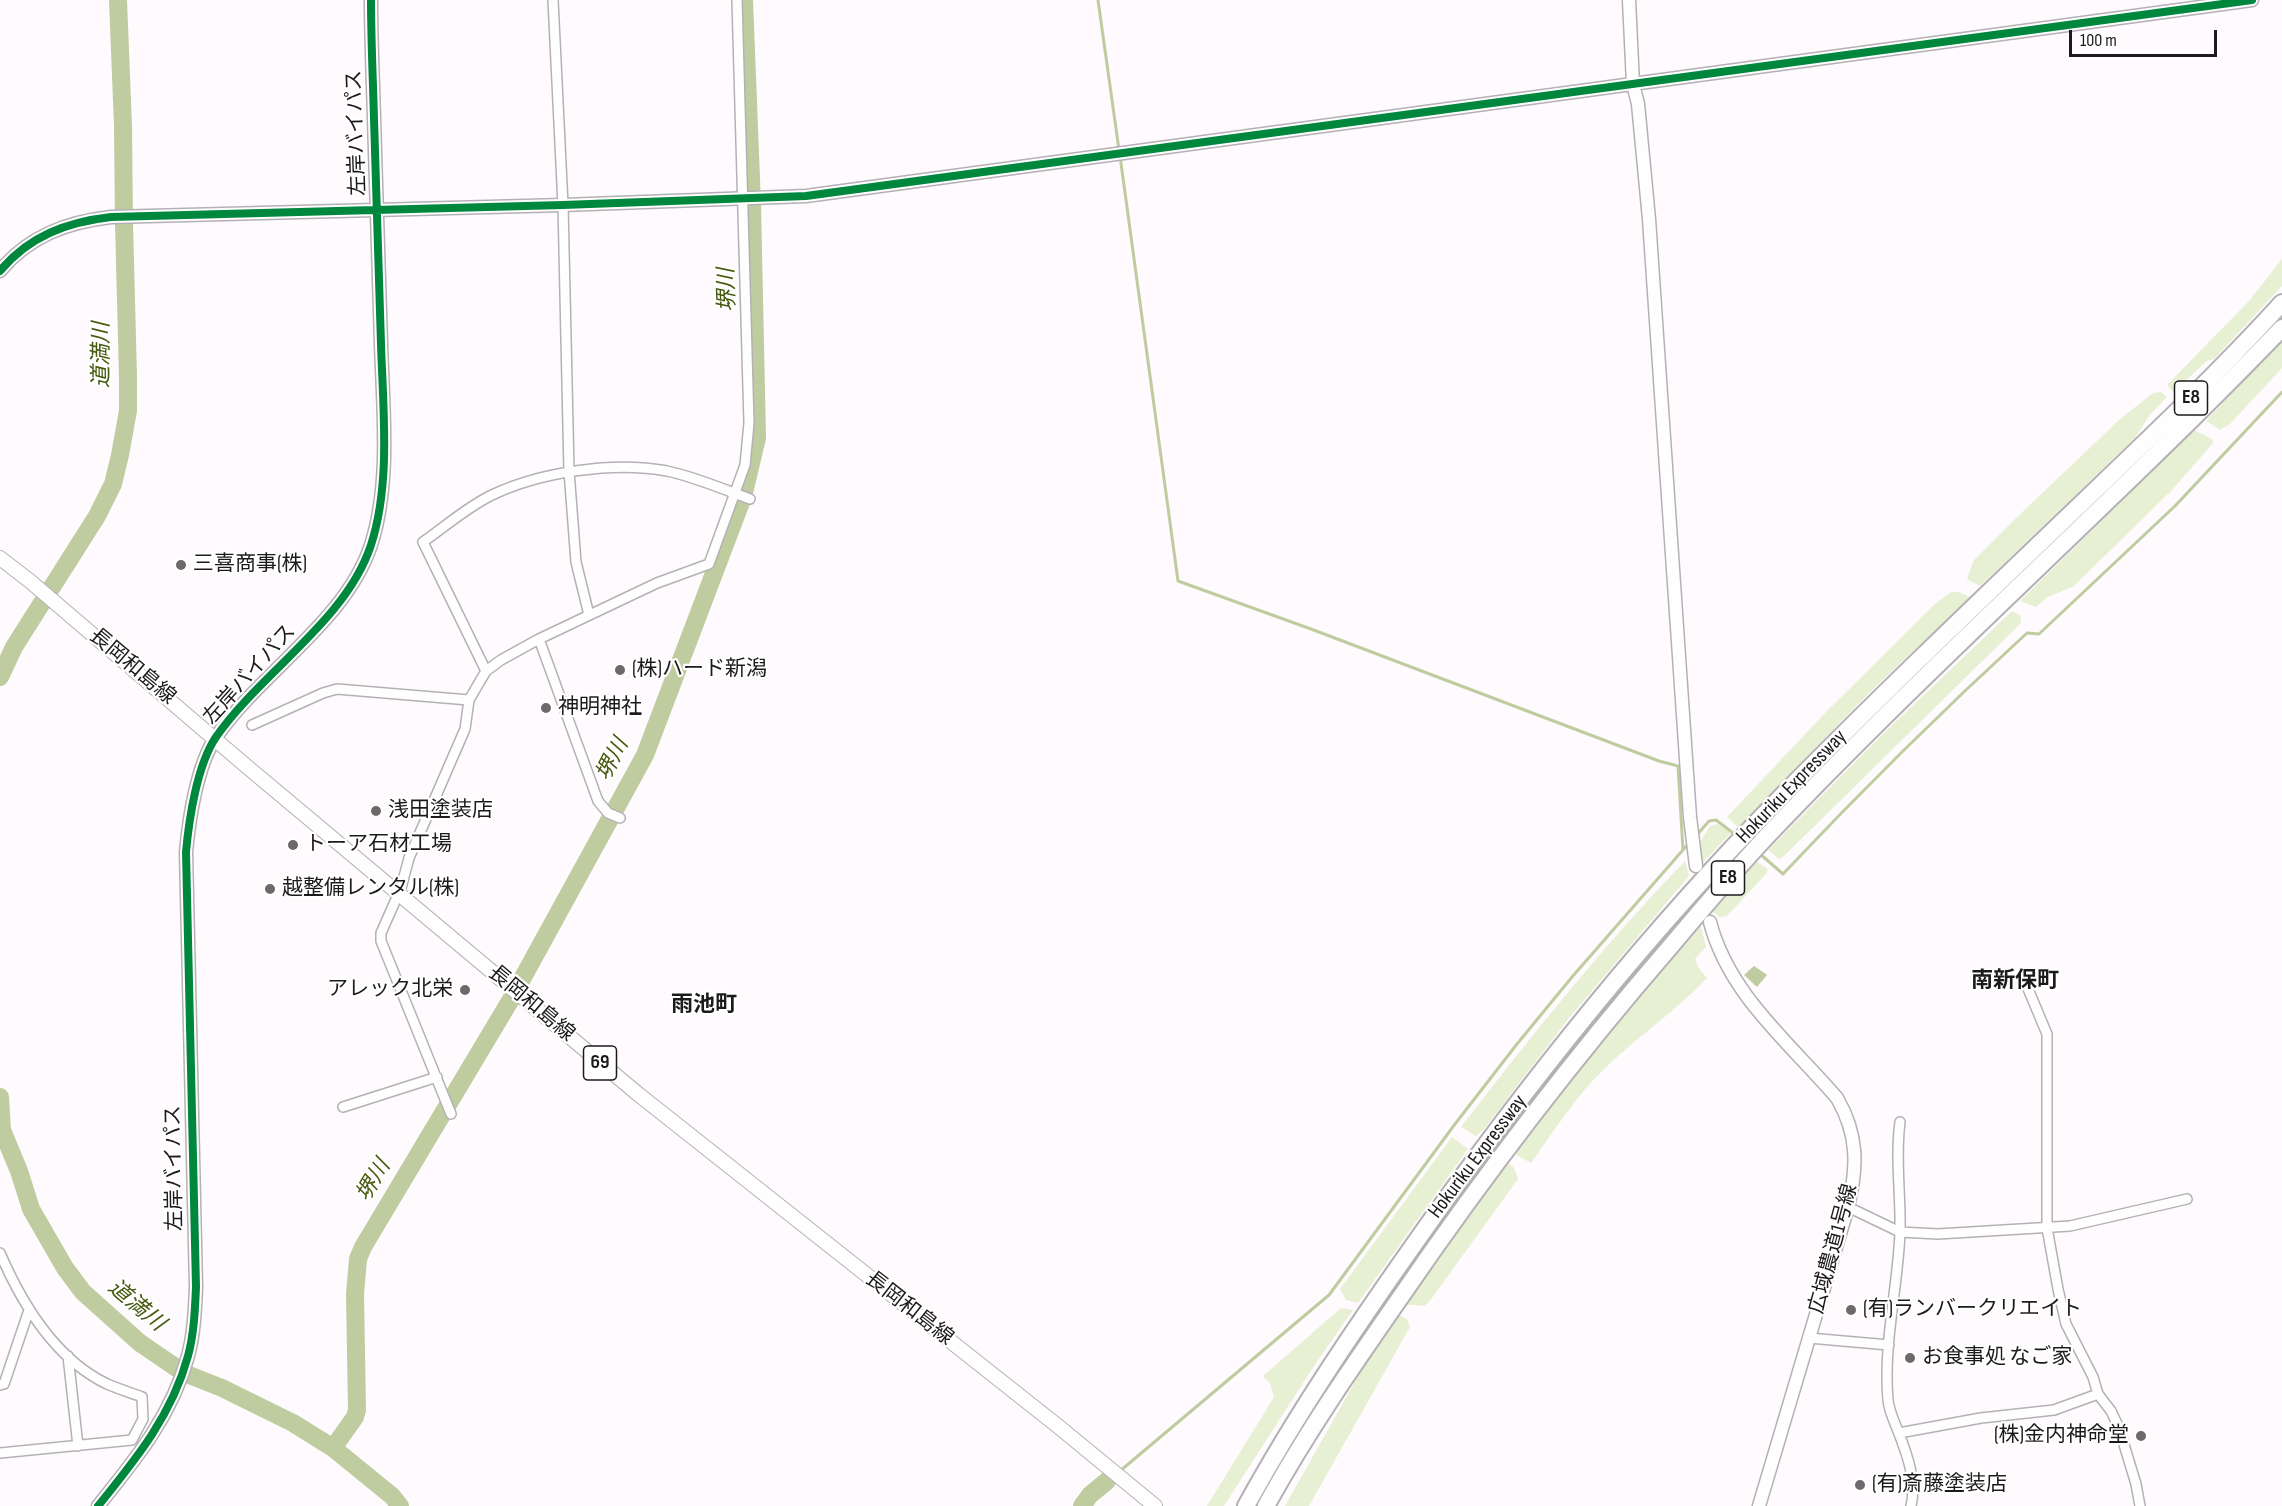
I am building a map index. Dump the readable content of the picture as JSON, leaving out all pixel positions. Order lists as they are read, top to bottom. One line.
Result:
{"streets":{"highway":["E8","Hokuriku Expressway"],"main road":["長岡和島線","69"],"street":["左岸バイパス","広域農道1号線"]},"crossings":[["左岸バイパス","長岡和島線"]],"districts":["南新保町","雨池町"],"water":["堺川","道満川"],"places":["三喜商事(株)","(株)ハード新潟","神明神社","浅田塗装店","トーア石材工場","越整備レンタル(株)","アレック北栄","(有)ランバークリエイト","お食事処 なご家","(株)金内神命堂","(有)斎藤塗装店"],"scale_bar":"100 m"}
